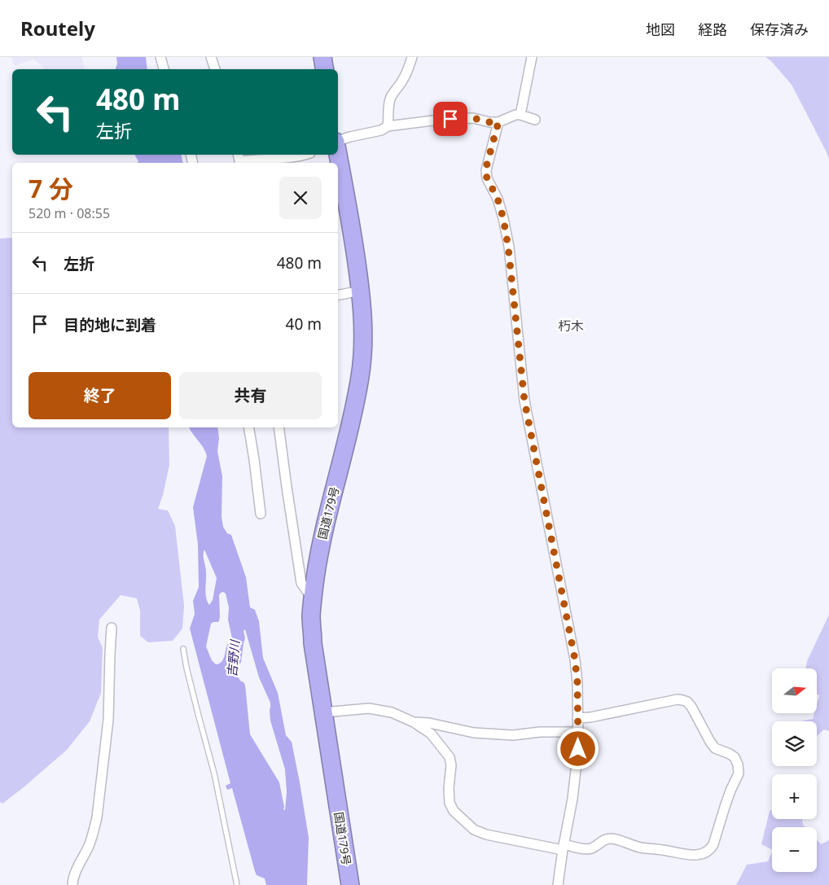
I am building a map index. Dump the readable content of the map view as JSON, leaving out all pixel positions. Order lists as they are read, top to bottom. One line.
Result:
{"streets":{"highway":["国道179号"]},"districts":["朽木"],"water":["吉野川"],"north":"right","page":{"header":"Routely","nav":["地図","経路","保存済み"],"turn":["480 m","左折"],"heading":["7 分","520 m · 08:55"],"list":[{"name":"左折","value":"480 m"},{"name":"目的地に到着","value":"40 m"}],"buttons":["終了","共有"],"map_buttons":["+","−"]}}
